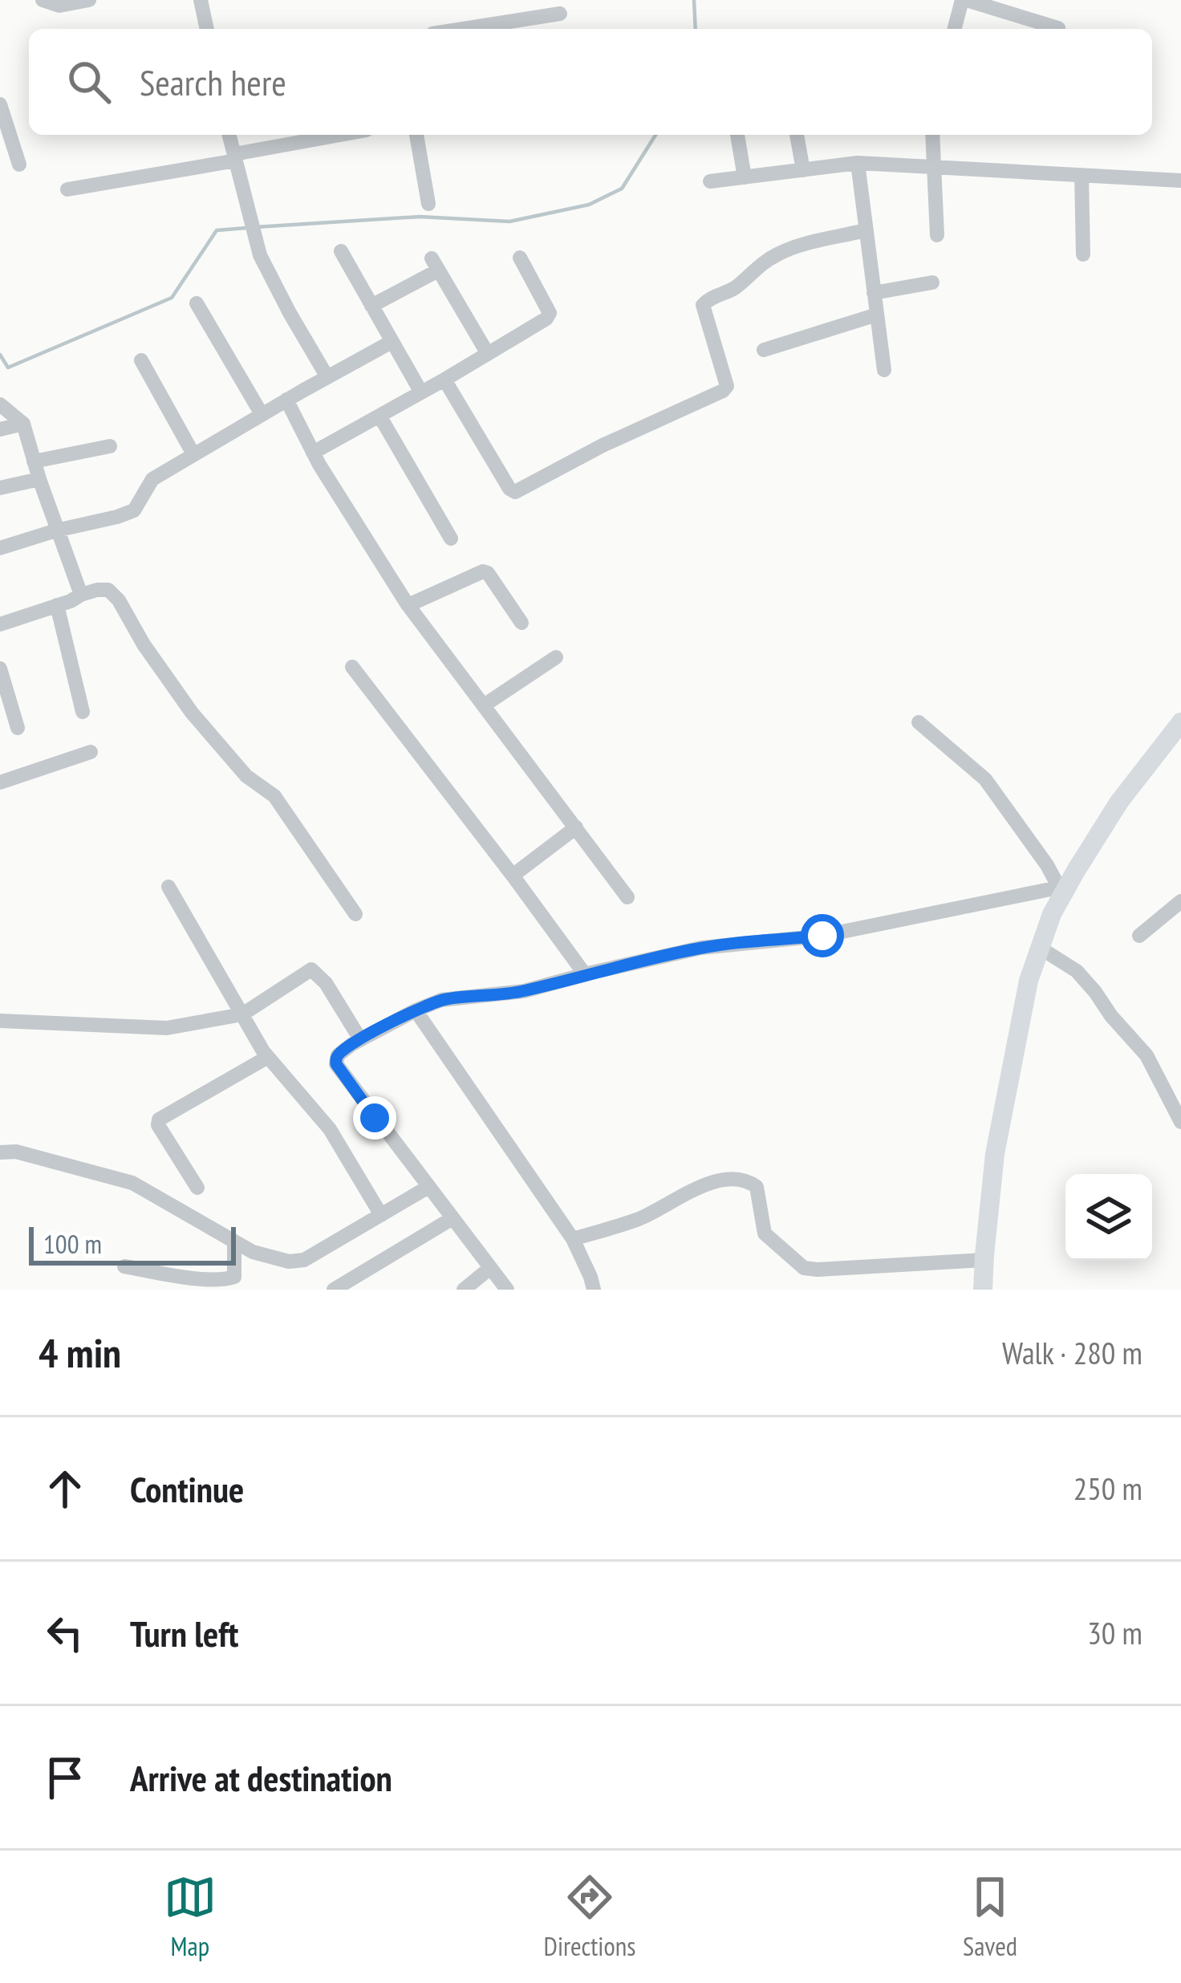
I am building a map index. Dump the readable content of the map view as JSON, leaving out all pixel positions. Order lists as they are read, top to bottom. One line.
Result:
{"scale_bar":"100 m","page":{"search":"Search here","scale":"100 m","heading":["4 min","Walk · 280 m"],"list":[["Continue","250 m"],["Turn left","30 m"],"Arrive at destination"],"nav":["Map","Directions","Saved"]}}
